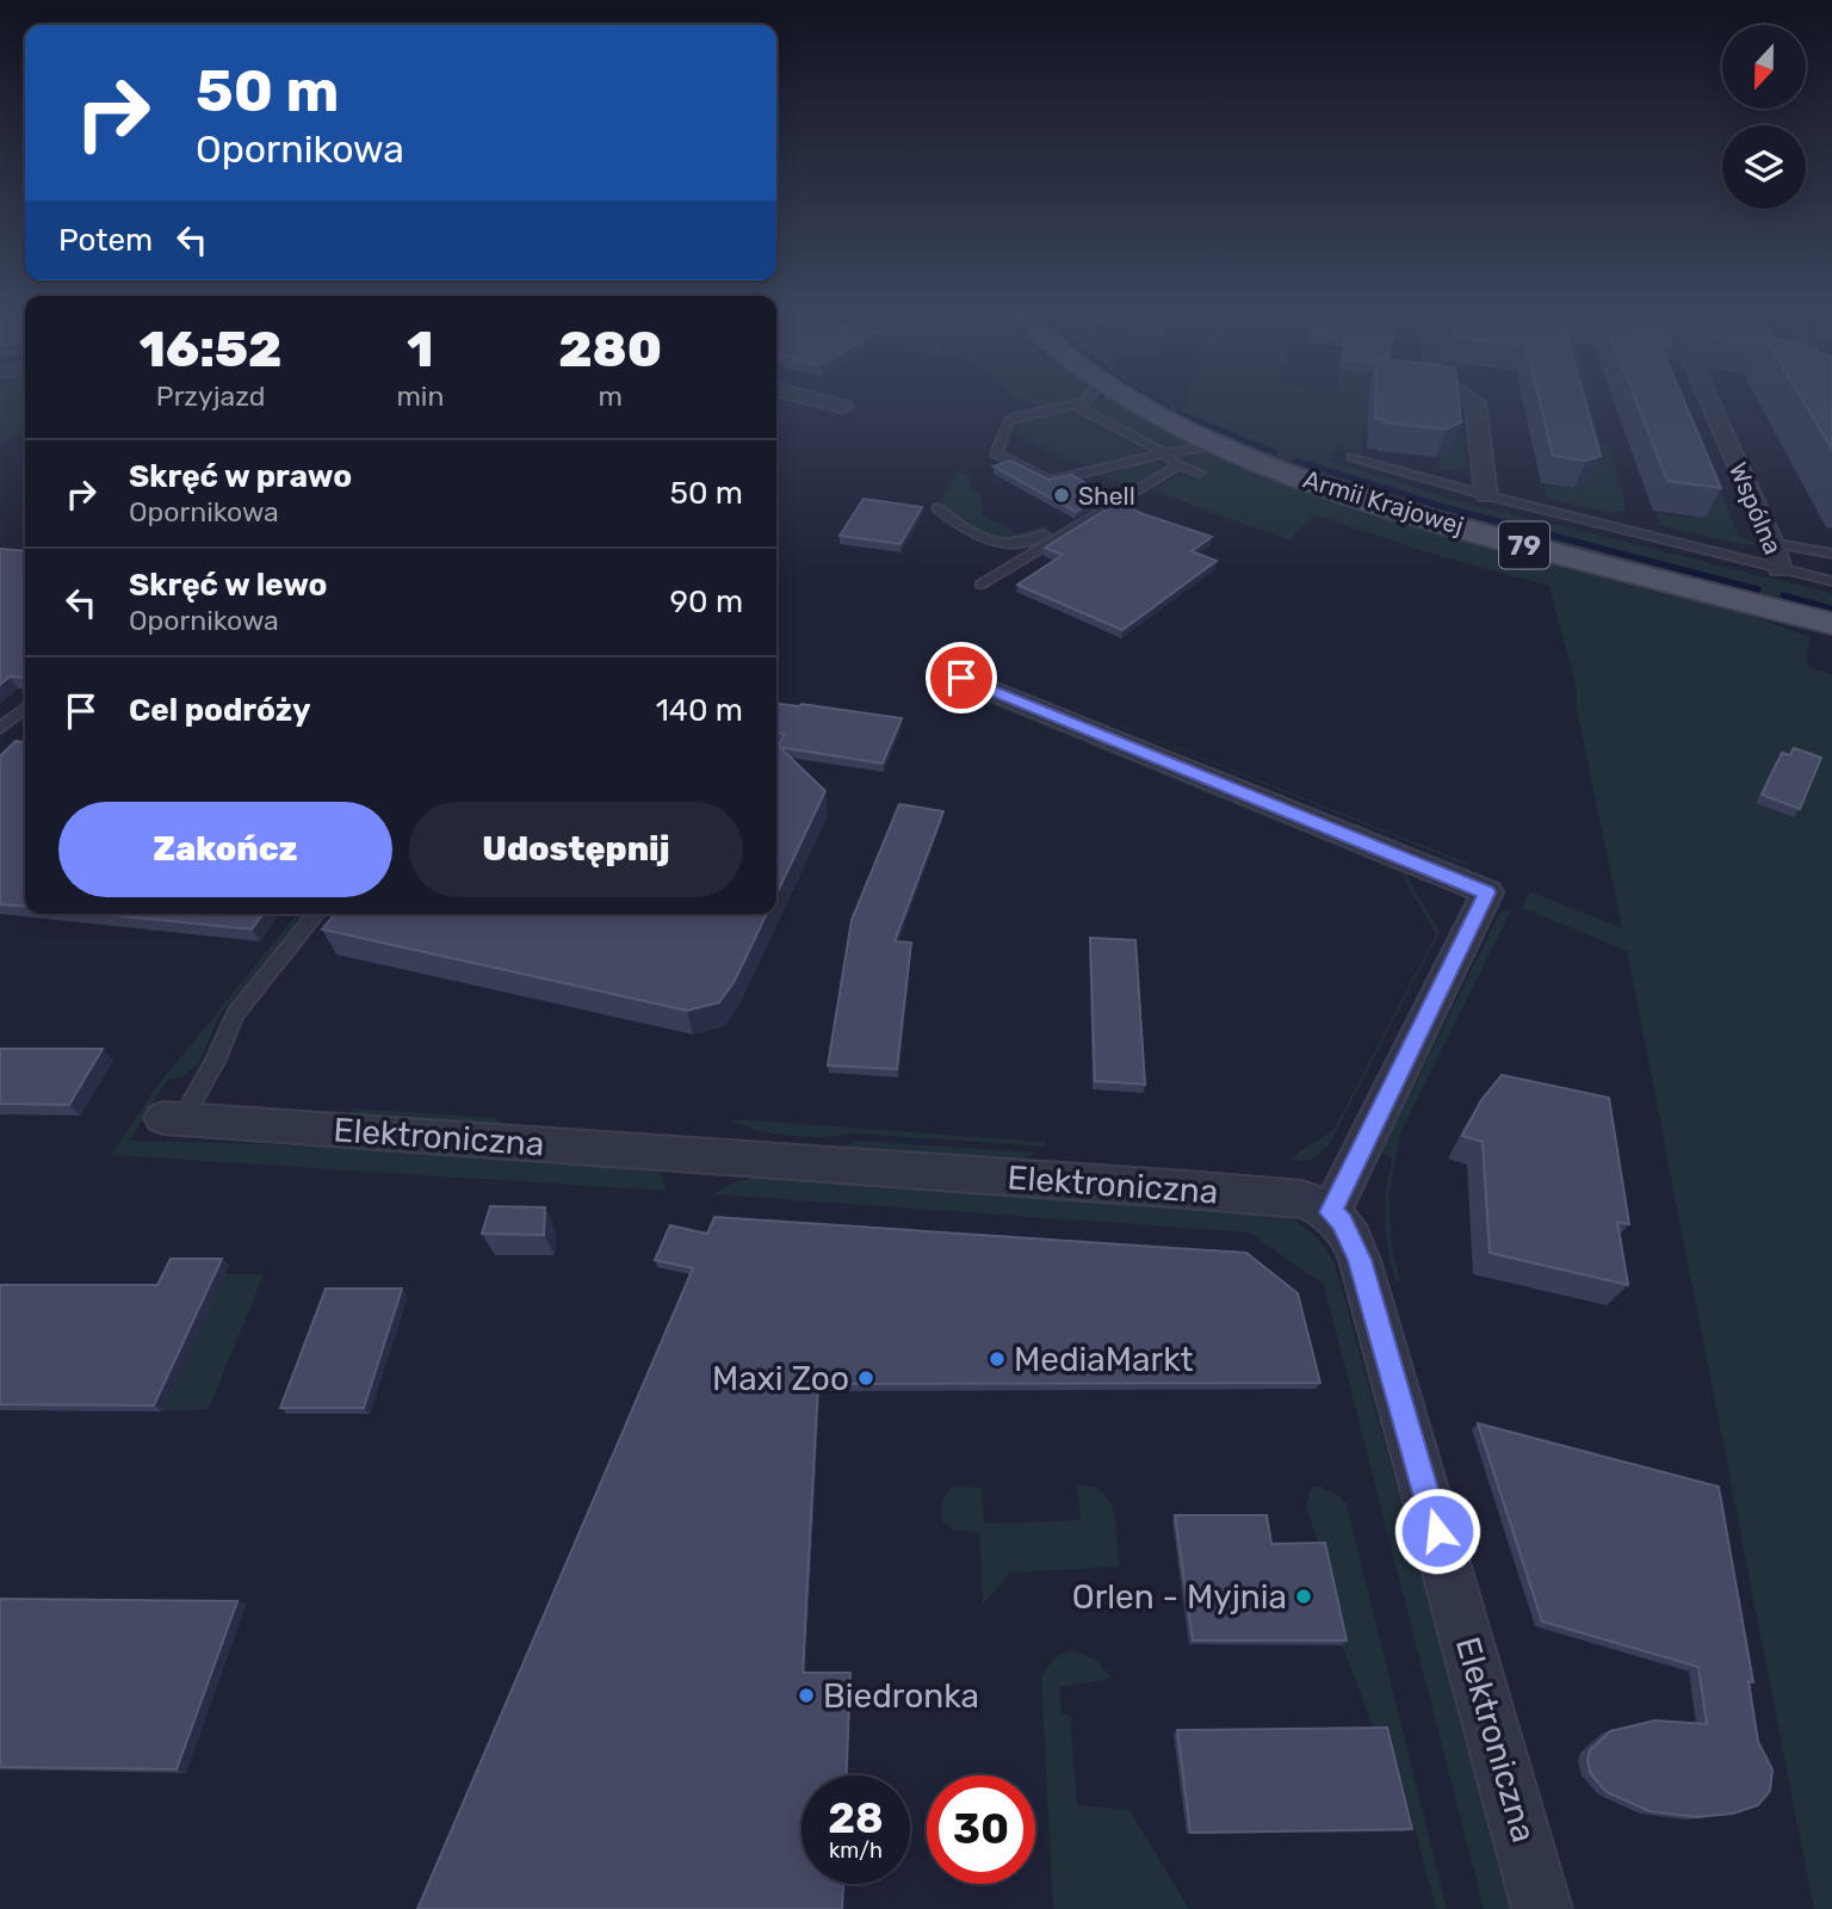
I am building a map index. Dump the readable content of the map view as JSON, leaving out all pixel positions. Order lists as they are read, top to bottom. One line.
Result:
{"streets":{"main road":["Armii Krajowej","79"],"street":["Wspólna","Elektroniczna"]},"places":["Shell","MediaMarkt","Maxi Zoo","Orlen - Myjnia","Biedronka"],"north":"bottom","page":{"turn":["50 m","Opornikowa"],"then":"Potem","eta":["16:52","Przyjazd","1","min","280","m"],"list":[{"name":"Skręć w prawo","note":"Opornikowa","value":"50 m"},{"name":"Skręć w lewo","note":"Opornikowa","value":"90 m"},{"name":"Cel podróży","value":"140 m"}],"buttons":["Zakończ","Udostępnij"],"speed":"28 km/h","limit":"30"}}
